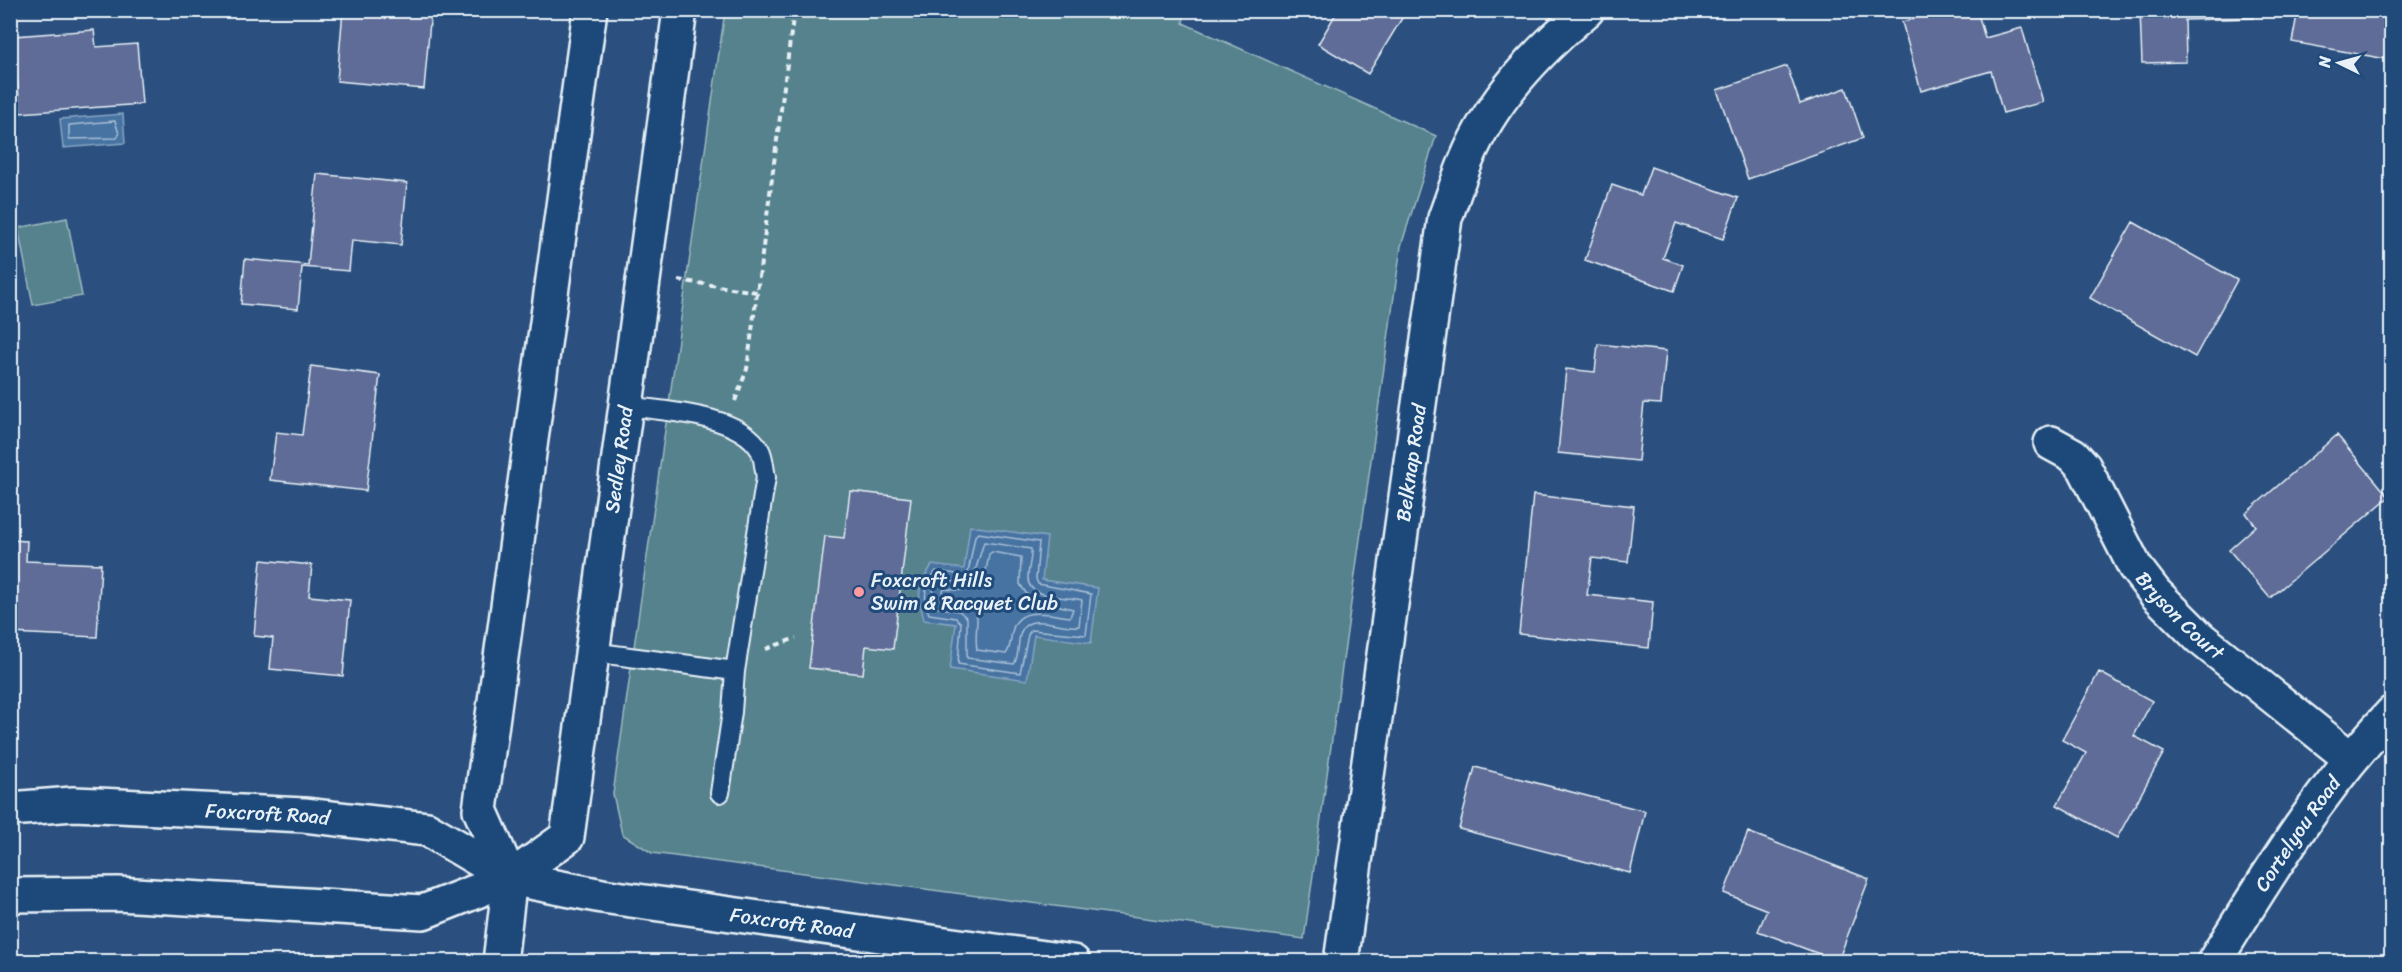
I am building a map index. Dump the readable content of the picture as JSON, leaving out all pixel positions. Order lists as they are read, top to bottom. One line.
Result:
{"streets":{"street":["Sedley Road","Belknap Road","Bryson Court","Foxcroft Road","Cortelyou Road"]},"crossings":[["Sedley Road","Foxcroft Road"],["Bryson Court","Cortelyou Road"]],"places":["Foxcroft Hills Swim & Racquet Club"],"north":"left"}
